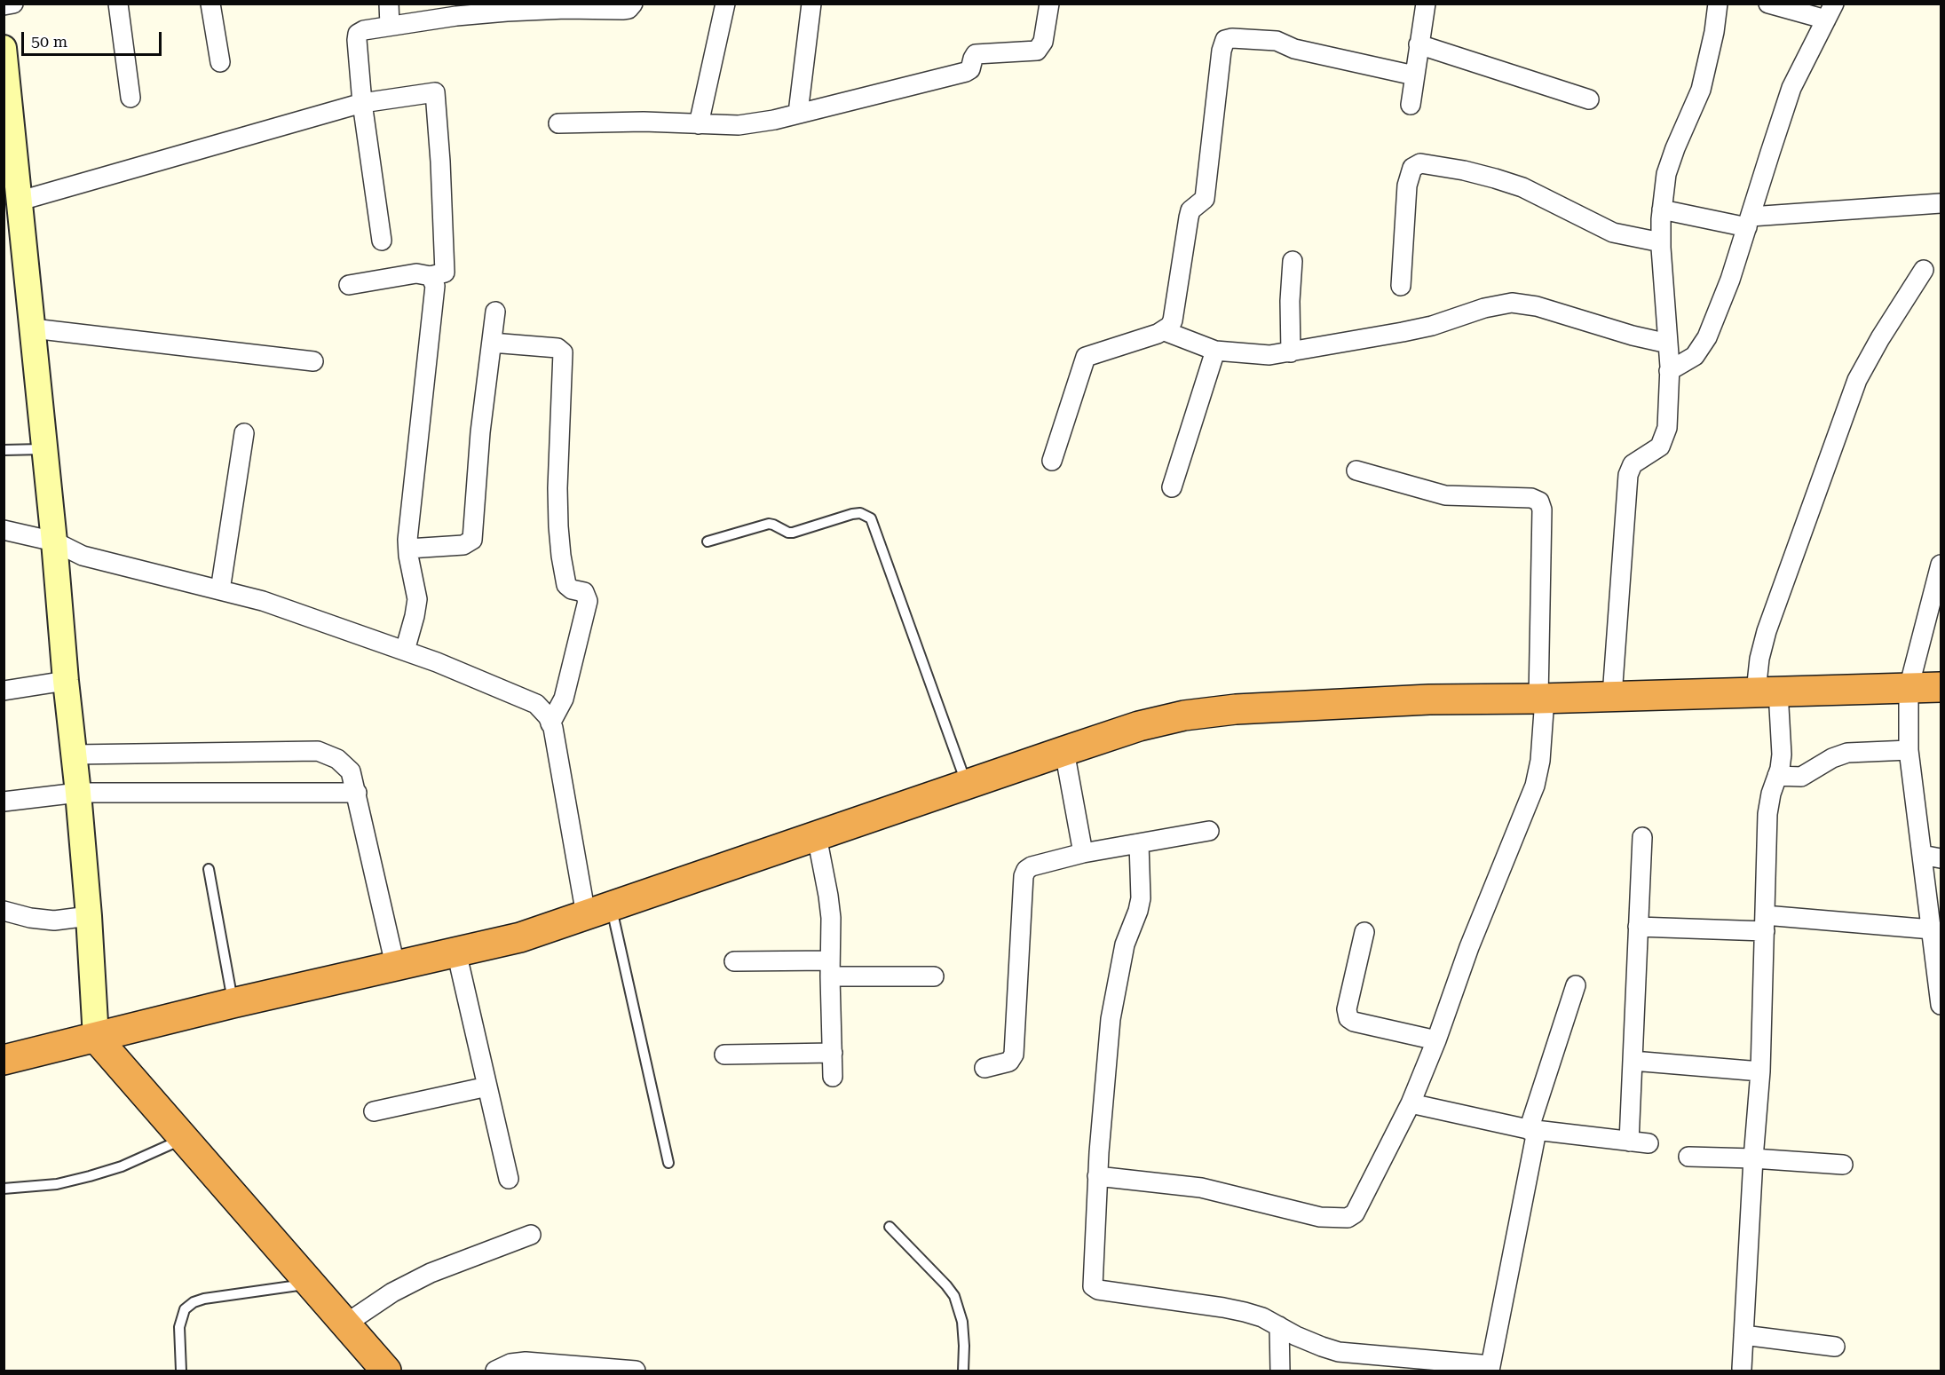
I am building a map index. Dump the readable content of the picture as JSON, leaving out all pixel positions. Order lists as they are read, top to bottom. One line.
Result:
{"scale_bar":"50 m"}
